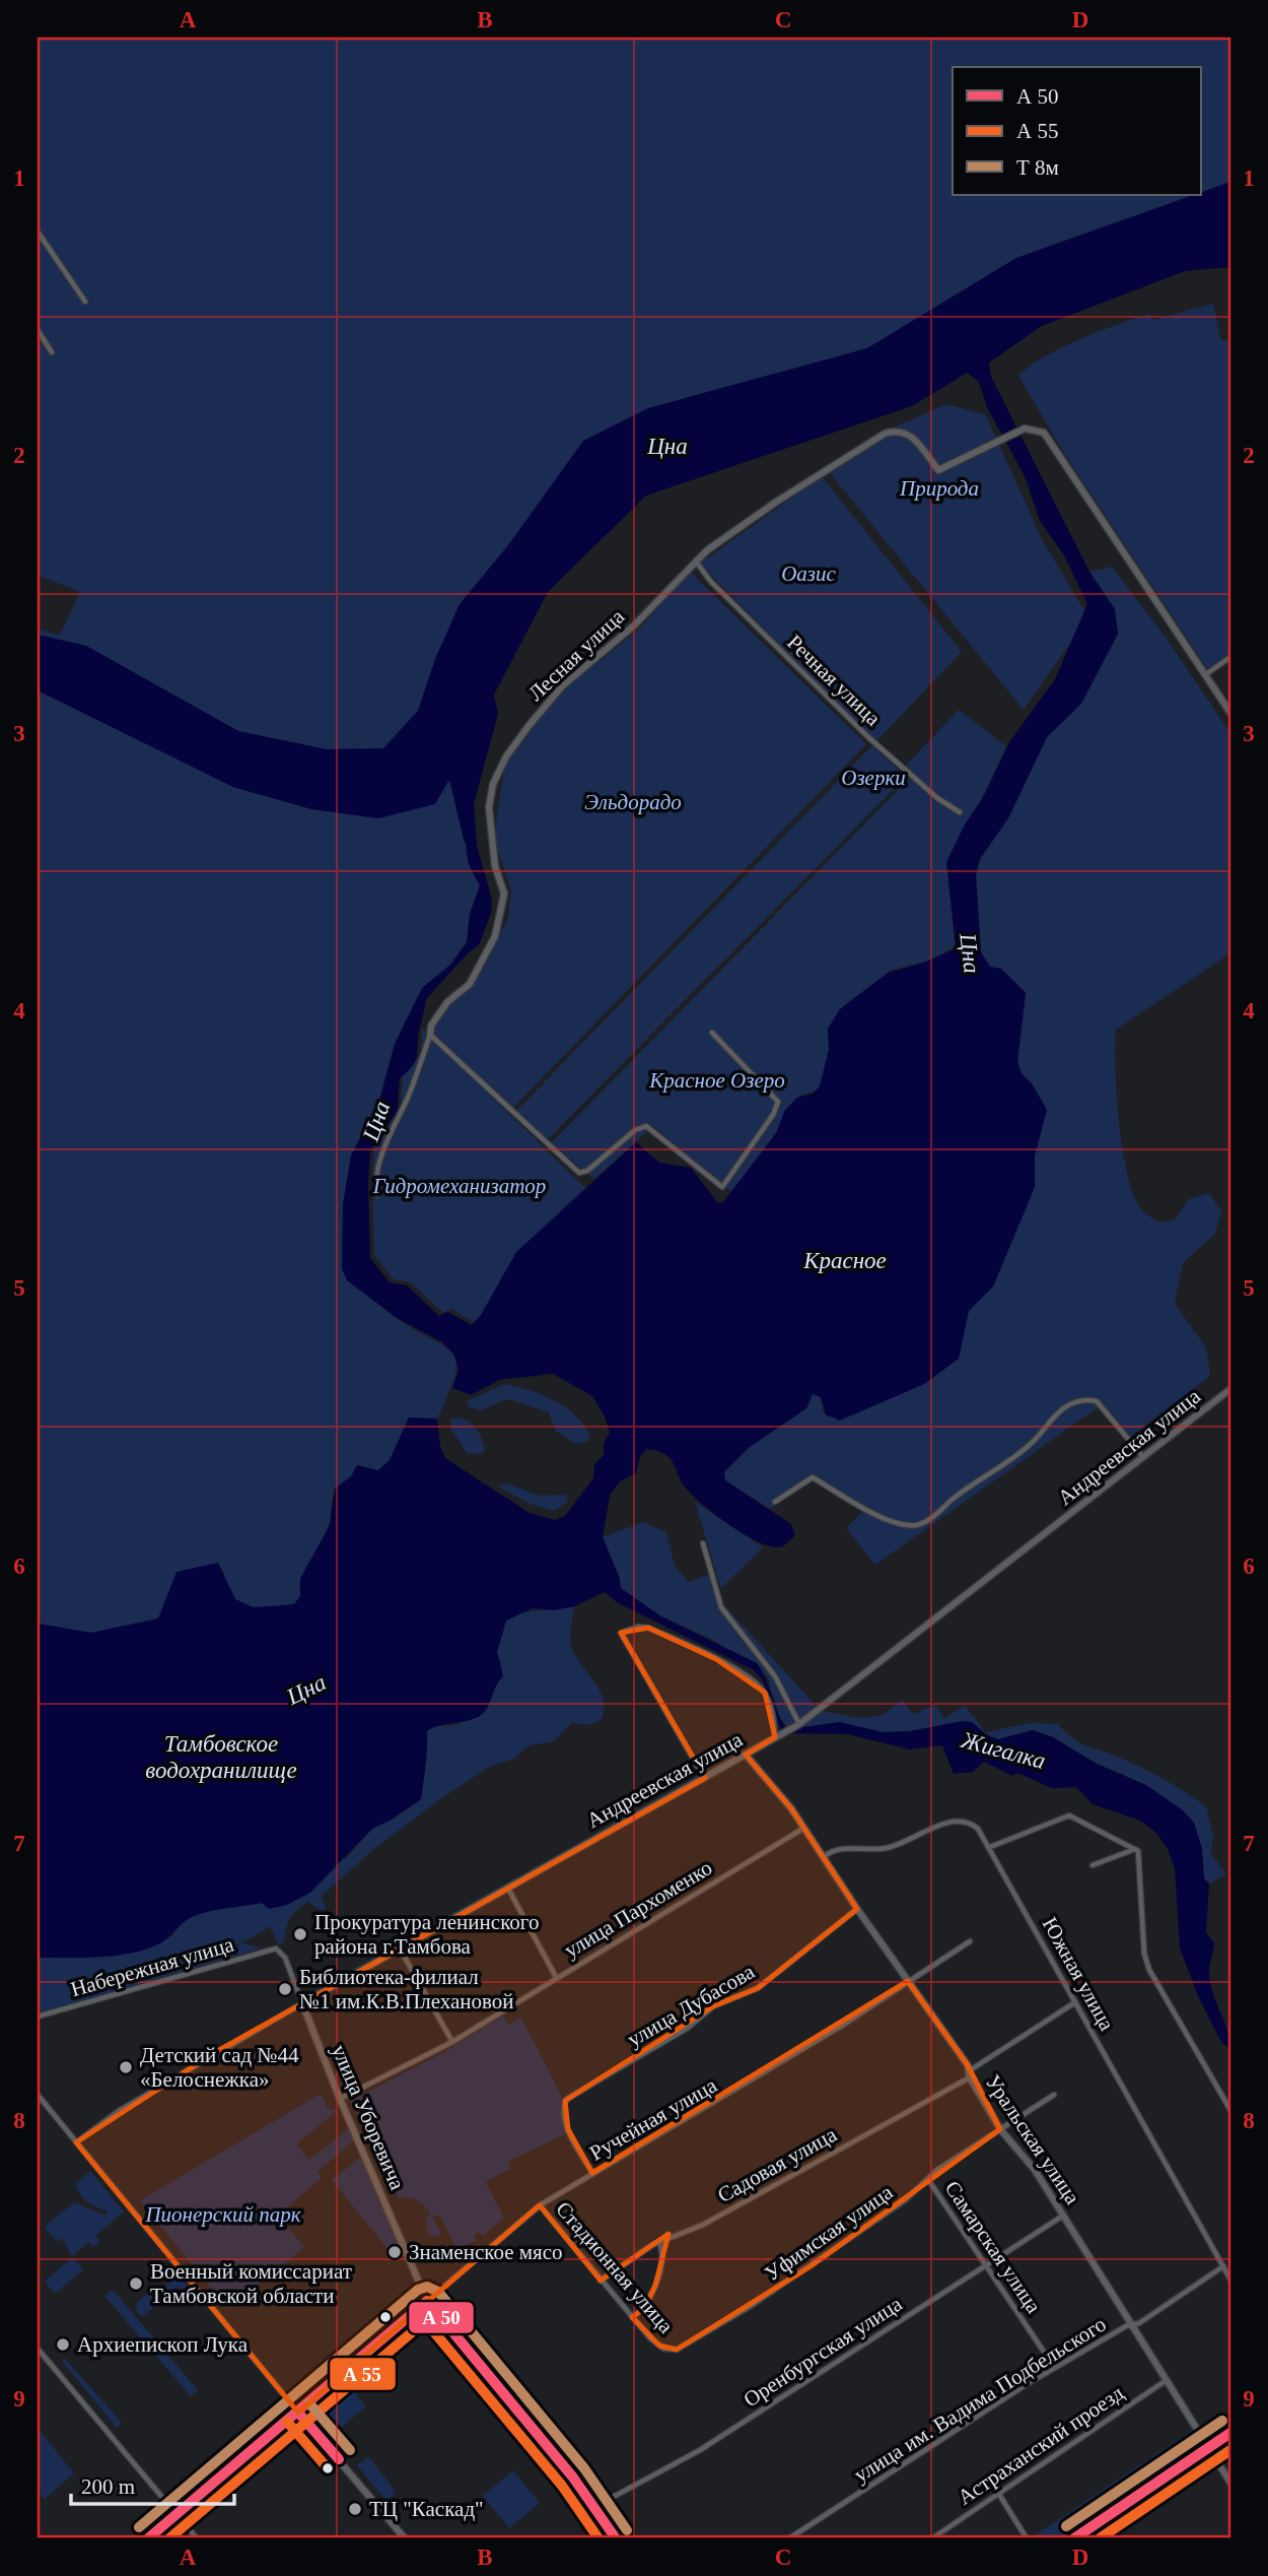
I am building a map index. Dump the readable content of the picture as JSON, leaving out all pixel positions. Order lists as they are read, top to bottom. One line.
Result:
{"streets":{"street":["Лесная улица","Речная улица","Андреевская улица","улица Пархоменко","Набережная улица","Южная улица","улица Дубасова","улица Уборевича","Ручейная улица","Уральская улица","Садовая улица","Уфимская улица","Самарская улица","Стадионная улица","Оренбургская улица","улица им. Вадима Подбельского","Астраханский проезд"]},"crossings":[["Лесная улица","Речная улица"],["Андреевская улица","улица Уборевича"],["Андреевская улица","Уральская улица"],["улица Пархоменко","улица Уборевича"],["улица Пархоменко","Уральская улица"],["Набережная улица","улица Уборевича"],["Южная улица","Уральская улица"],["Южная улица","Садовая улица"],["Южная улица","улица им. Вадима Подбельского"],["улица Дубасова","Ручейная улица"],["улица Дубасова","Уральская улица"],["улица Уборевича","Ручейная улица"],["улица Уборевича","Оренбургская улица"],["Ручейная улица","Уральская улица"],["Ручейная улица","Стадионная улица"],["Уральская улица","Садовая улица"],["Уральская улица","Уфимская улица"],["Уральская улица","Оренбургская улица"],["Уральская улица","улица им. Вадима Подбельского"],["Уральская улица","Астраханский проезд"],["Садовая улица","Стадионная улица"],["Уфимская улица","Самарская улица"],["Уфимская улица","Стадионная улица"],["Самарская улица","Оренбургская улица"],["Самарская улица","улица им. Вадима Подбельского"]],"water":["Цна","Красное","Тамбовское водохранилище","Жигалка"],"parks":["Природа","Оазис","Озерки","Эльдорадо","Красное Озеро","Гидромеханизатор","Пионерский парк"],"places":["Прокуратура ленинского района г.Тамбова","Библиотека-филиал №1 им.К.В.Плехановой","Детский сад №44 «Белоснежка»","Знаменское мясо","Военный комиссариат Тамбовской области","Архиепископ Лука","ТЦ \"Каскад\""],"legend":["А 50","А 55","Т 8м"],"scale_bar":"200 m","grid":{"columns":["A","B","C","D"],"rows":["1","2","3","4","5","6","7","8","9"]}}
